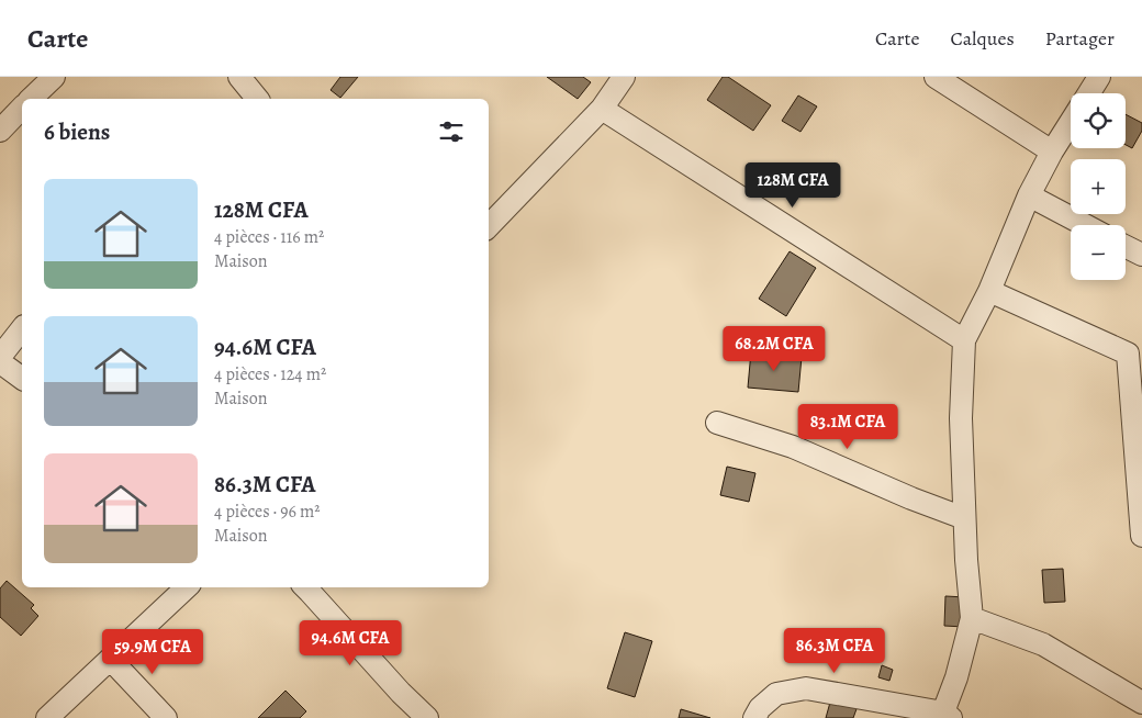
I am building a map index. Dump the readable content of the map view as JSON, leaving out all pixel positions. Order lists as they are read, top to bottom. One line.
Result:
{"page":{"header":"Carte","nav":["Carte","Calques","Partager"],"map_buttons":["+","−"],"heading":"6 biens","price":["128M CFA","68.2M CFA","83.1M CFA","94.6M CFA","86.3M CFA","59.9M CFA"],"list":[{"name":"128M CFA","note":"4 pièces · 116 m² · Maison"},{"name":"94.6M CFA","note":"4 pièces · 124 m² · Maison"},{"name":"86.3M CFA","note":"4 pièces · 96 m² · Maison"}]}}
